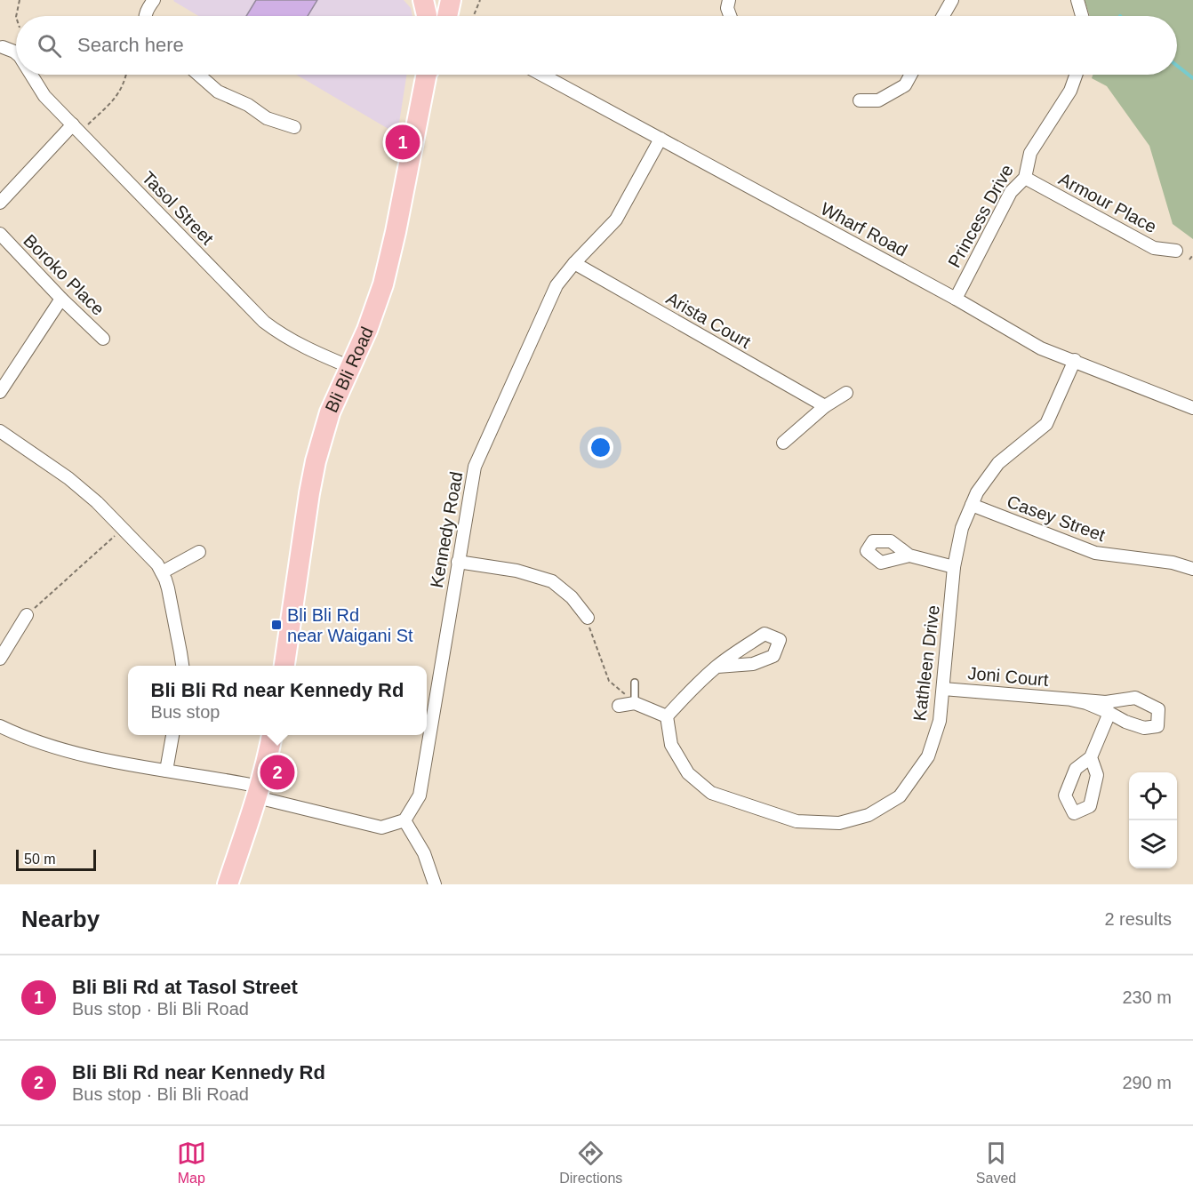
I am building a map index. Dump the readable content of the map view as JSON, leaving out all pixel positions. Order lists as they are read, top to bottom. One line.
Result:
{"streets":{"main road":["Bli Bli Road"],"street":["Armour Place","Tasol Street","Princess Drive","Wharf Road","Boroko Place","Arista Court","Casey Street","Kennedy Road","Kathleen Drive","Joni Court"]},"crossings":[["Armour Place","Princess Drive"],["Tasol Street","Bli Bli Road"],["Princess Drive","Wharf Road"],["Wharf Road","Kennedy Road"],["Wharf Road","Kathleen Drive"],["Arista Court","Kennedy Road"],["Casey Street","Kathleen Drive"],["Kathleen Drive","Joni Court"]],"places":{"transit":["Bli Bli Rd near Waigani St"]},"scale_bar":"50 m","page":{"search":"Search here","pins":["1","2"],"popup":["Bli Bli Rd near Kennedy Rd","Bus stop"],"scale":"50 m","heading":["Nearby","2 results"],"list":[{"mark":"1","name":"Bli Bli Rd at Tasol Street","note":"Bus stop · Bli Bli Road","value":"230 m"},{"mark":"2","name":"Bli Bli Rd near Kennedy Rd","note":"Bus stop · Bli Bli Road","value":"290 m"}],"nav":["Map","Directions","Saved"]}}
